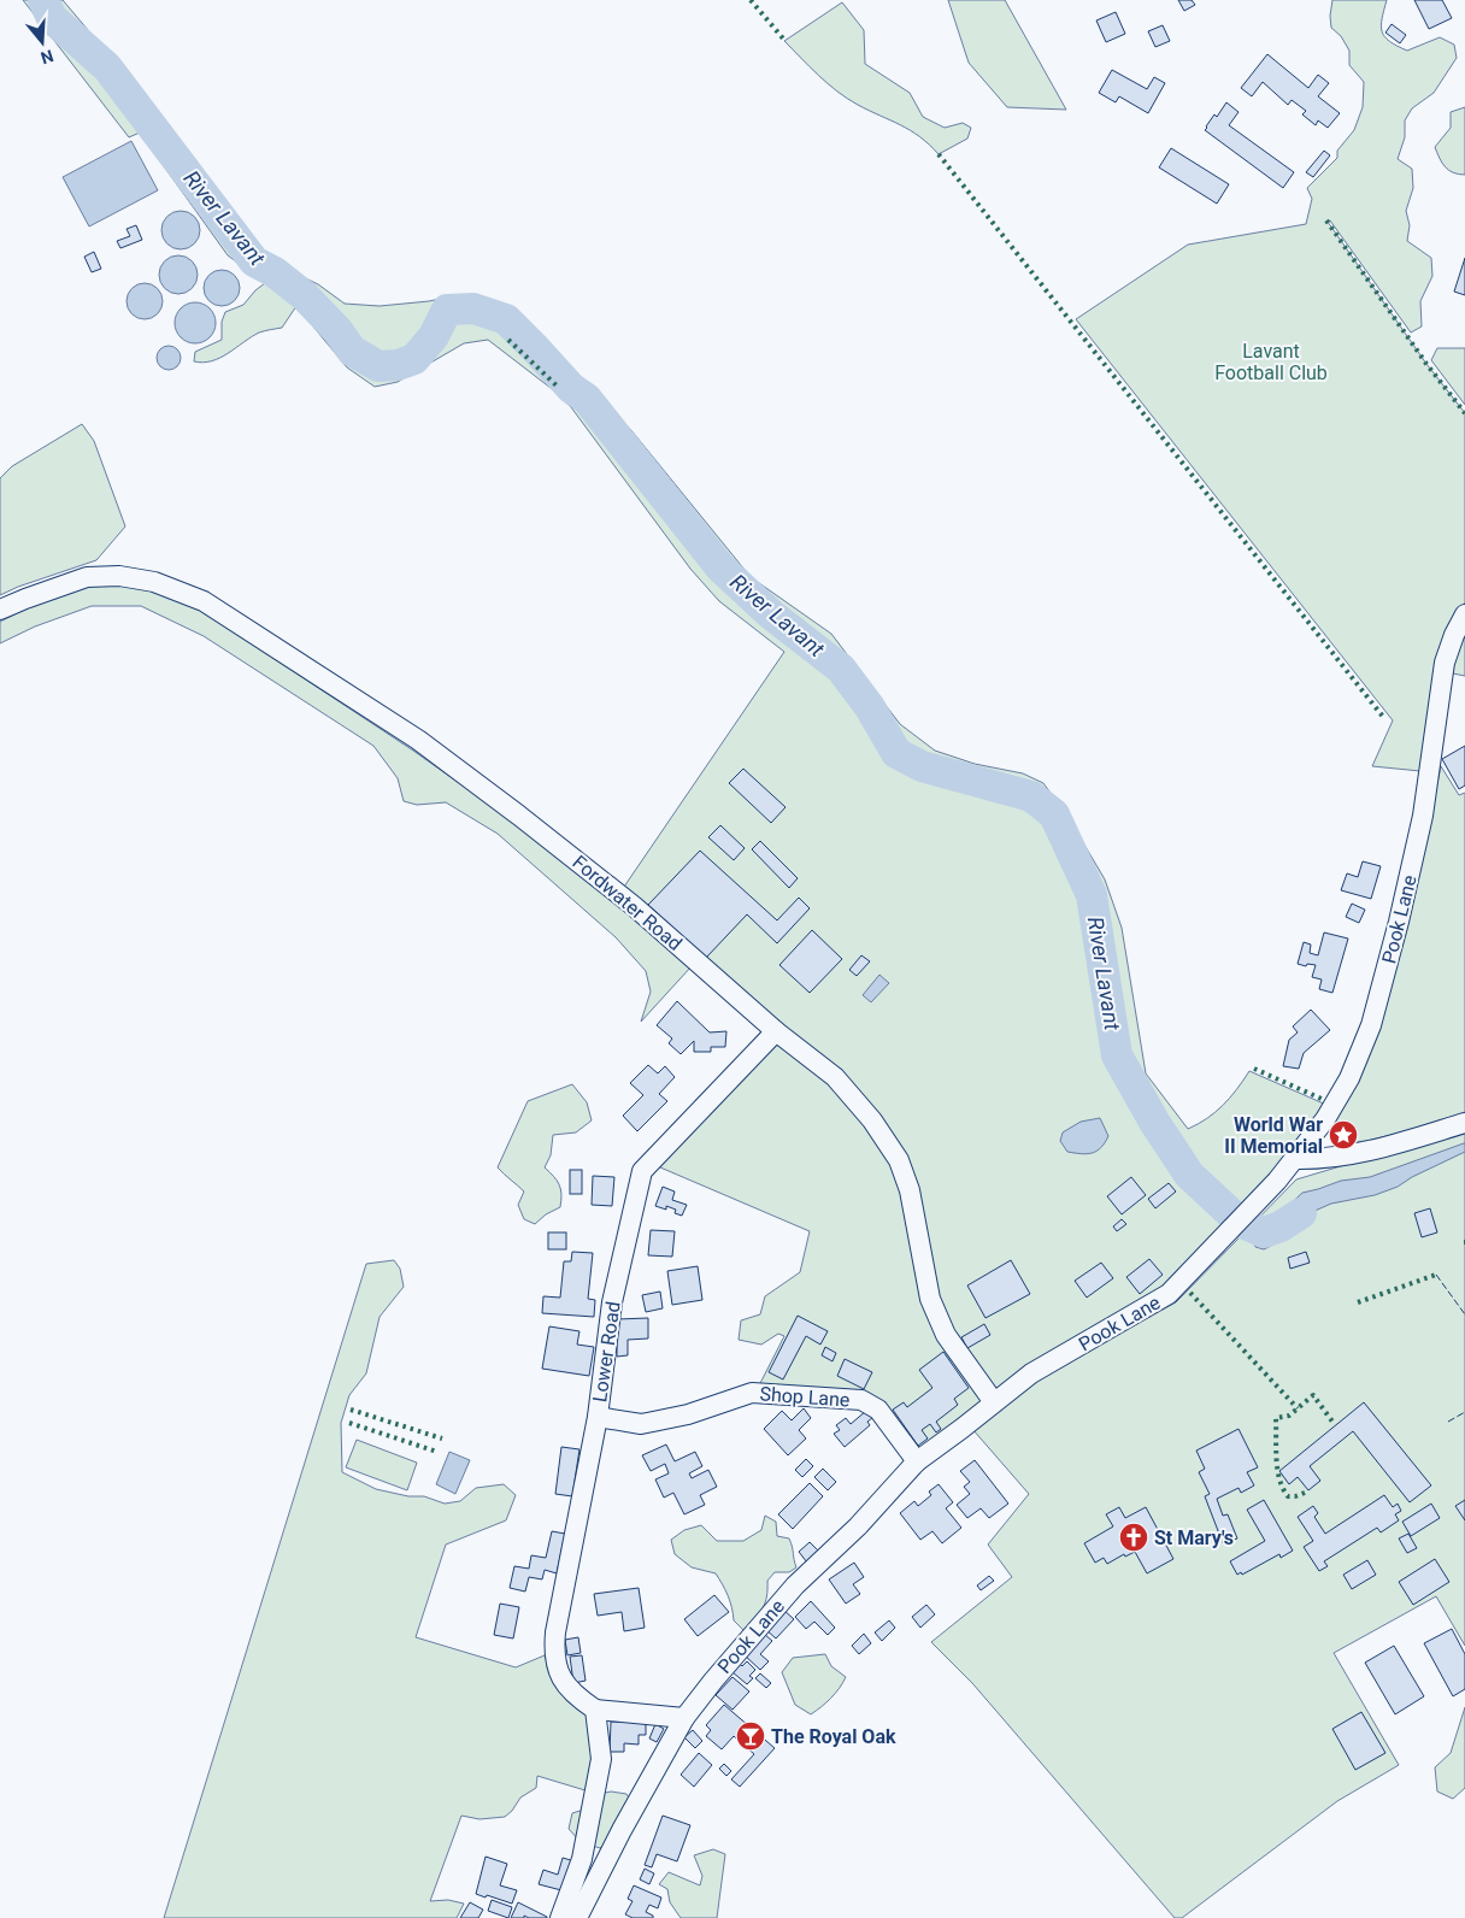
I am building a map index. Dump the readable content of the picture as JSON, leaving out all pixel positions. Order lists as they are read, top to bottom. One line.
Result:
{"streets":{"street":["Fordwater Road","Pook Lane","Lower Road","Shop Lane"]},"crossings":[["Fordwater Road","Pook Lane"],["Fordwater Road","Lower Road"],["Pook Lane","Shop Lane"],["Lower Road","Shop Lane"]],"water":["River Lavant"],"parks":["Lavant Football Club"],"places":{"place":["World War II Memorial"],"church":["St Mary's"],"bar":["The Royal Oak"]},"north":"bottom"}
